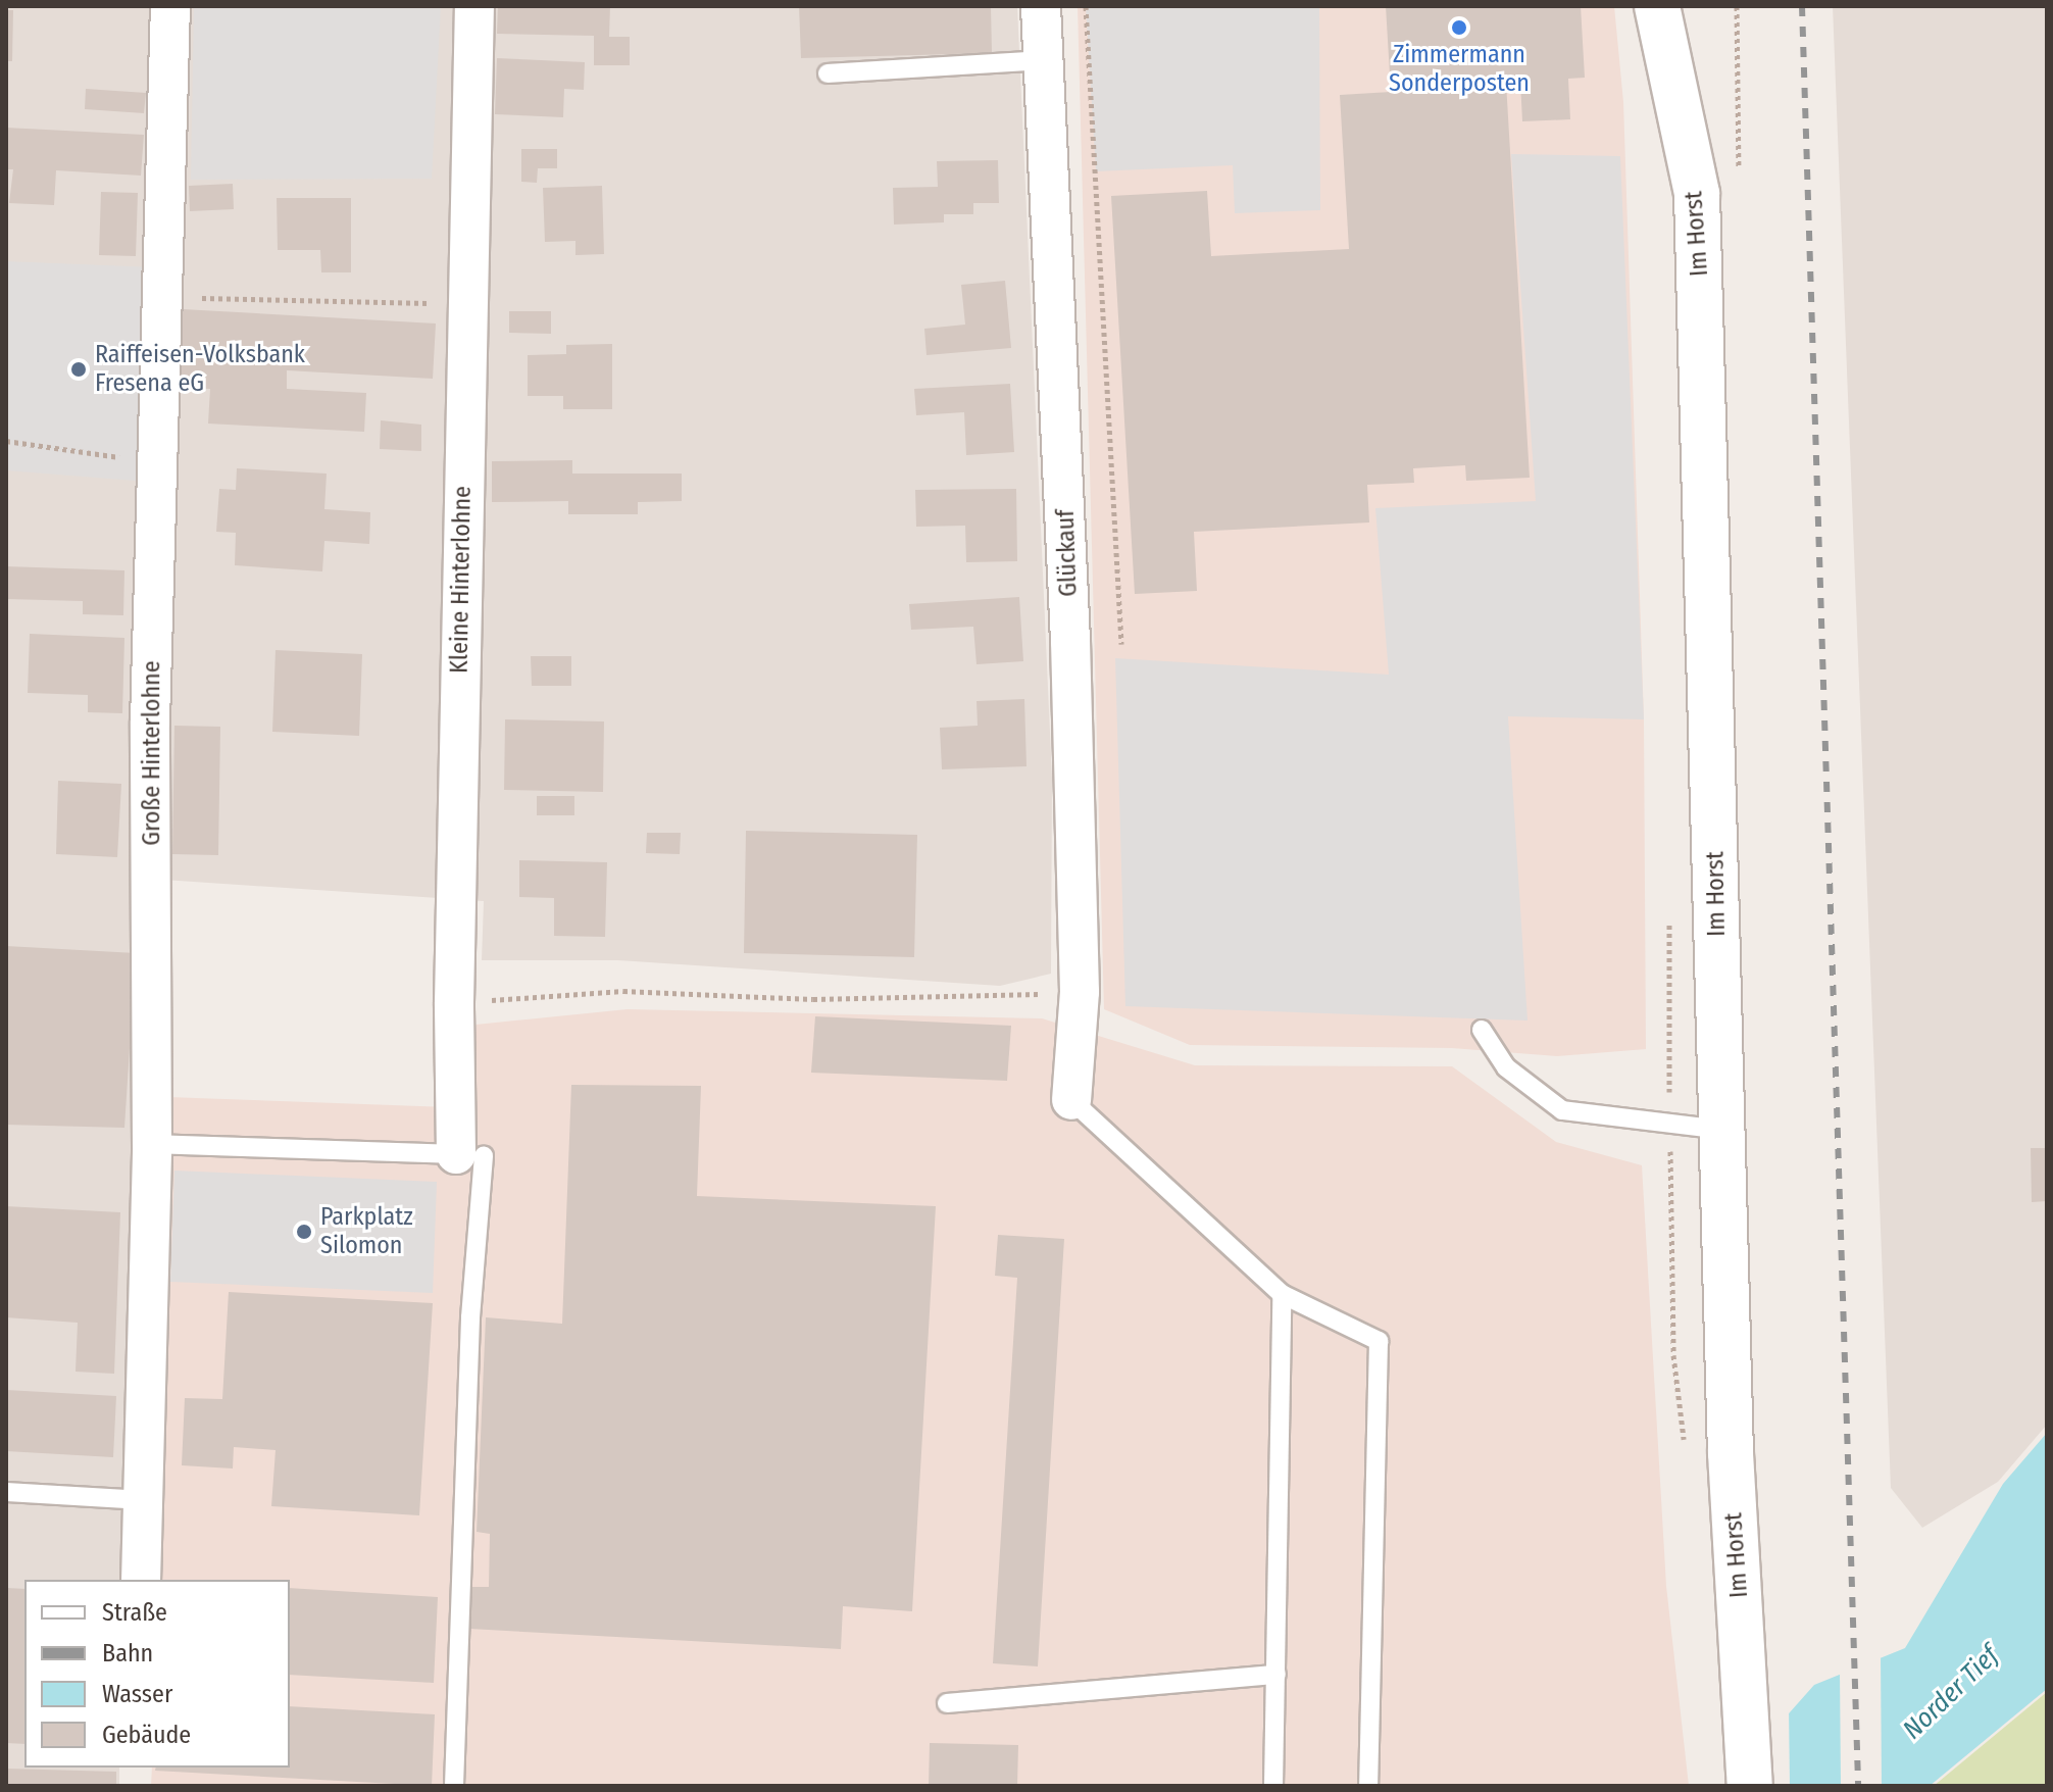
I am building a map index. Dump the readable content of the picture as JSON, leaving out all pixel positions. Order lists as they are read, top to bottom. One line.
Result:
{"streets":{"street":["Im Horst","Glückauf","Kleine Hinterlohne","Große Hinterlohne"]},"water":["Norder Tief"],"places":["Zimmermann Sonderposten","Raiffeisen-Volksbank Fresena eG","Parkplatz Silomon"],"legend":["Straße","Bahn","Wasser","Gebäude"]}
